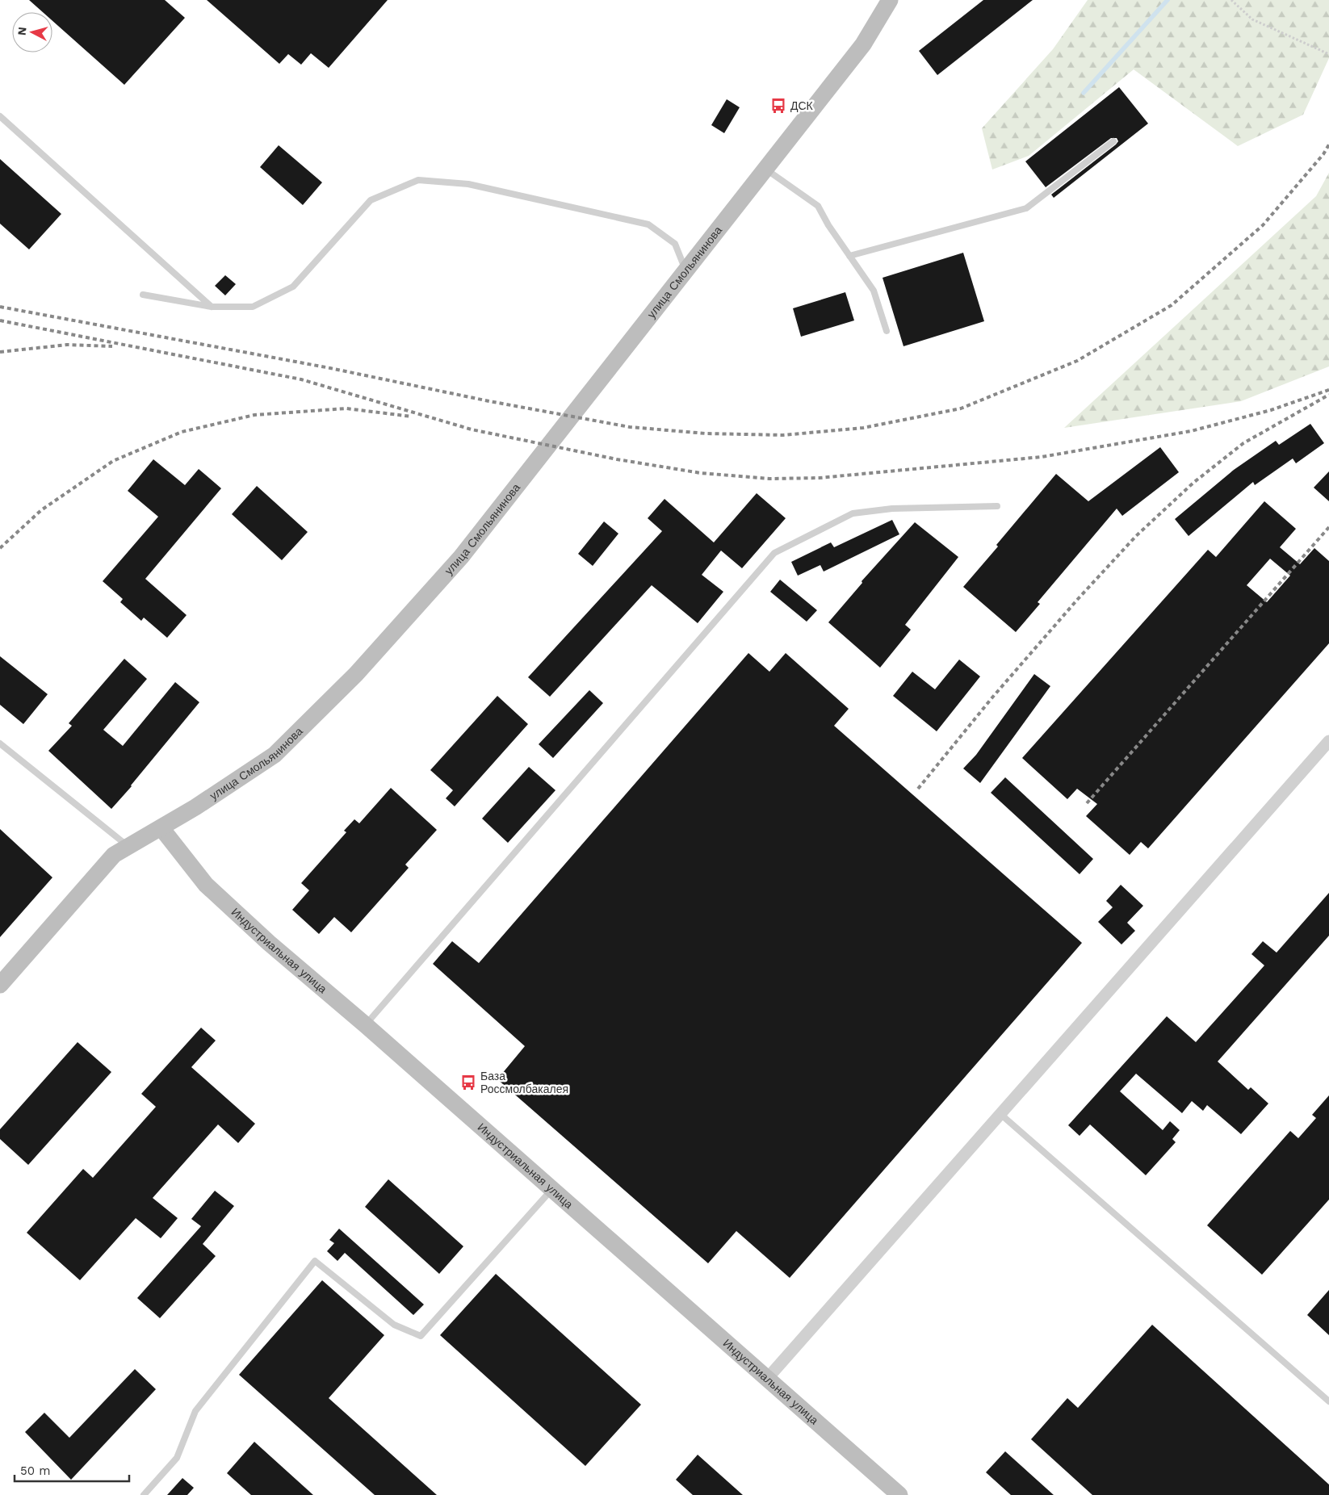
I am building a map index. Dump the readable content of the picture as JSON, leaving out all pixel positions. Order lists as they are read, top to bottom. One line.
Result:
{"streets":{"street":["улица Смольянинова","Индустриальная улица"]},"crossings":[["улица Смольянинова","Индустриальная улица"]],"places":{"bus stop":["ДСК","База Россмолбакалея"]},"scale_bar":"50 m","north":"left"}
